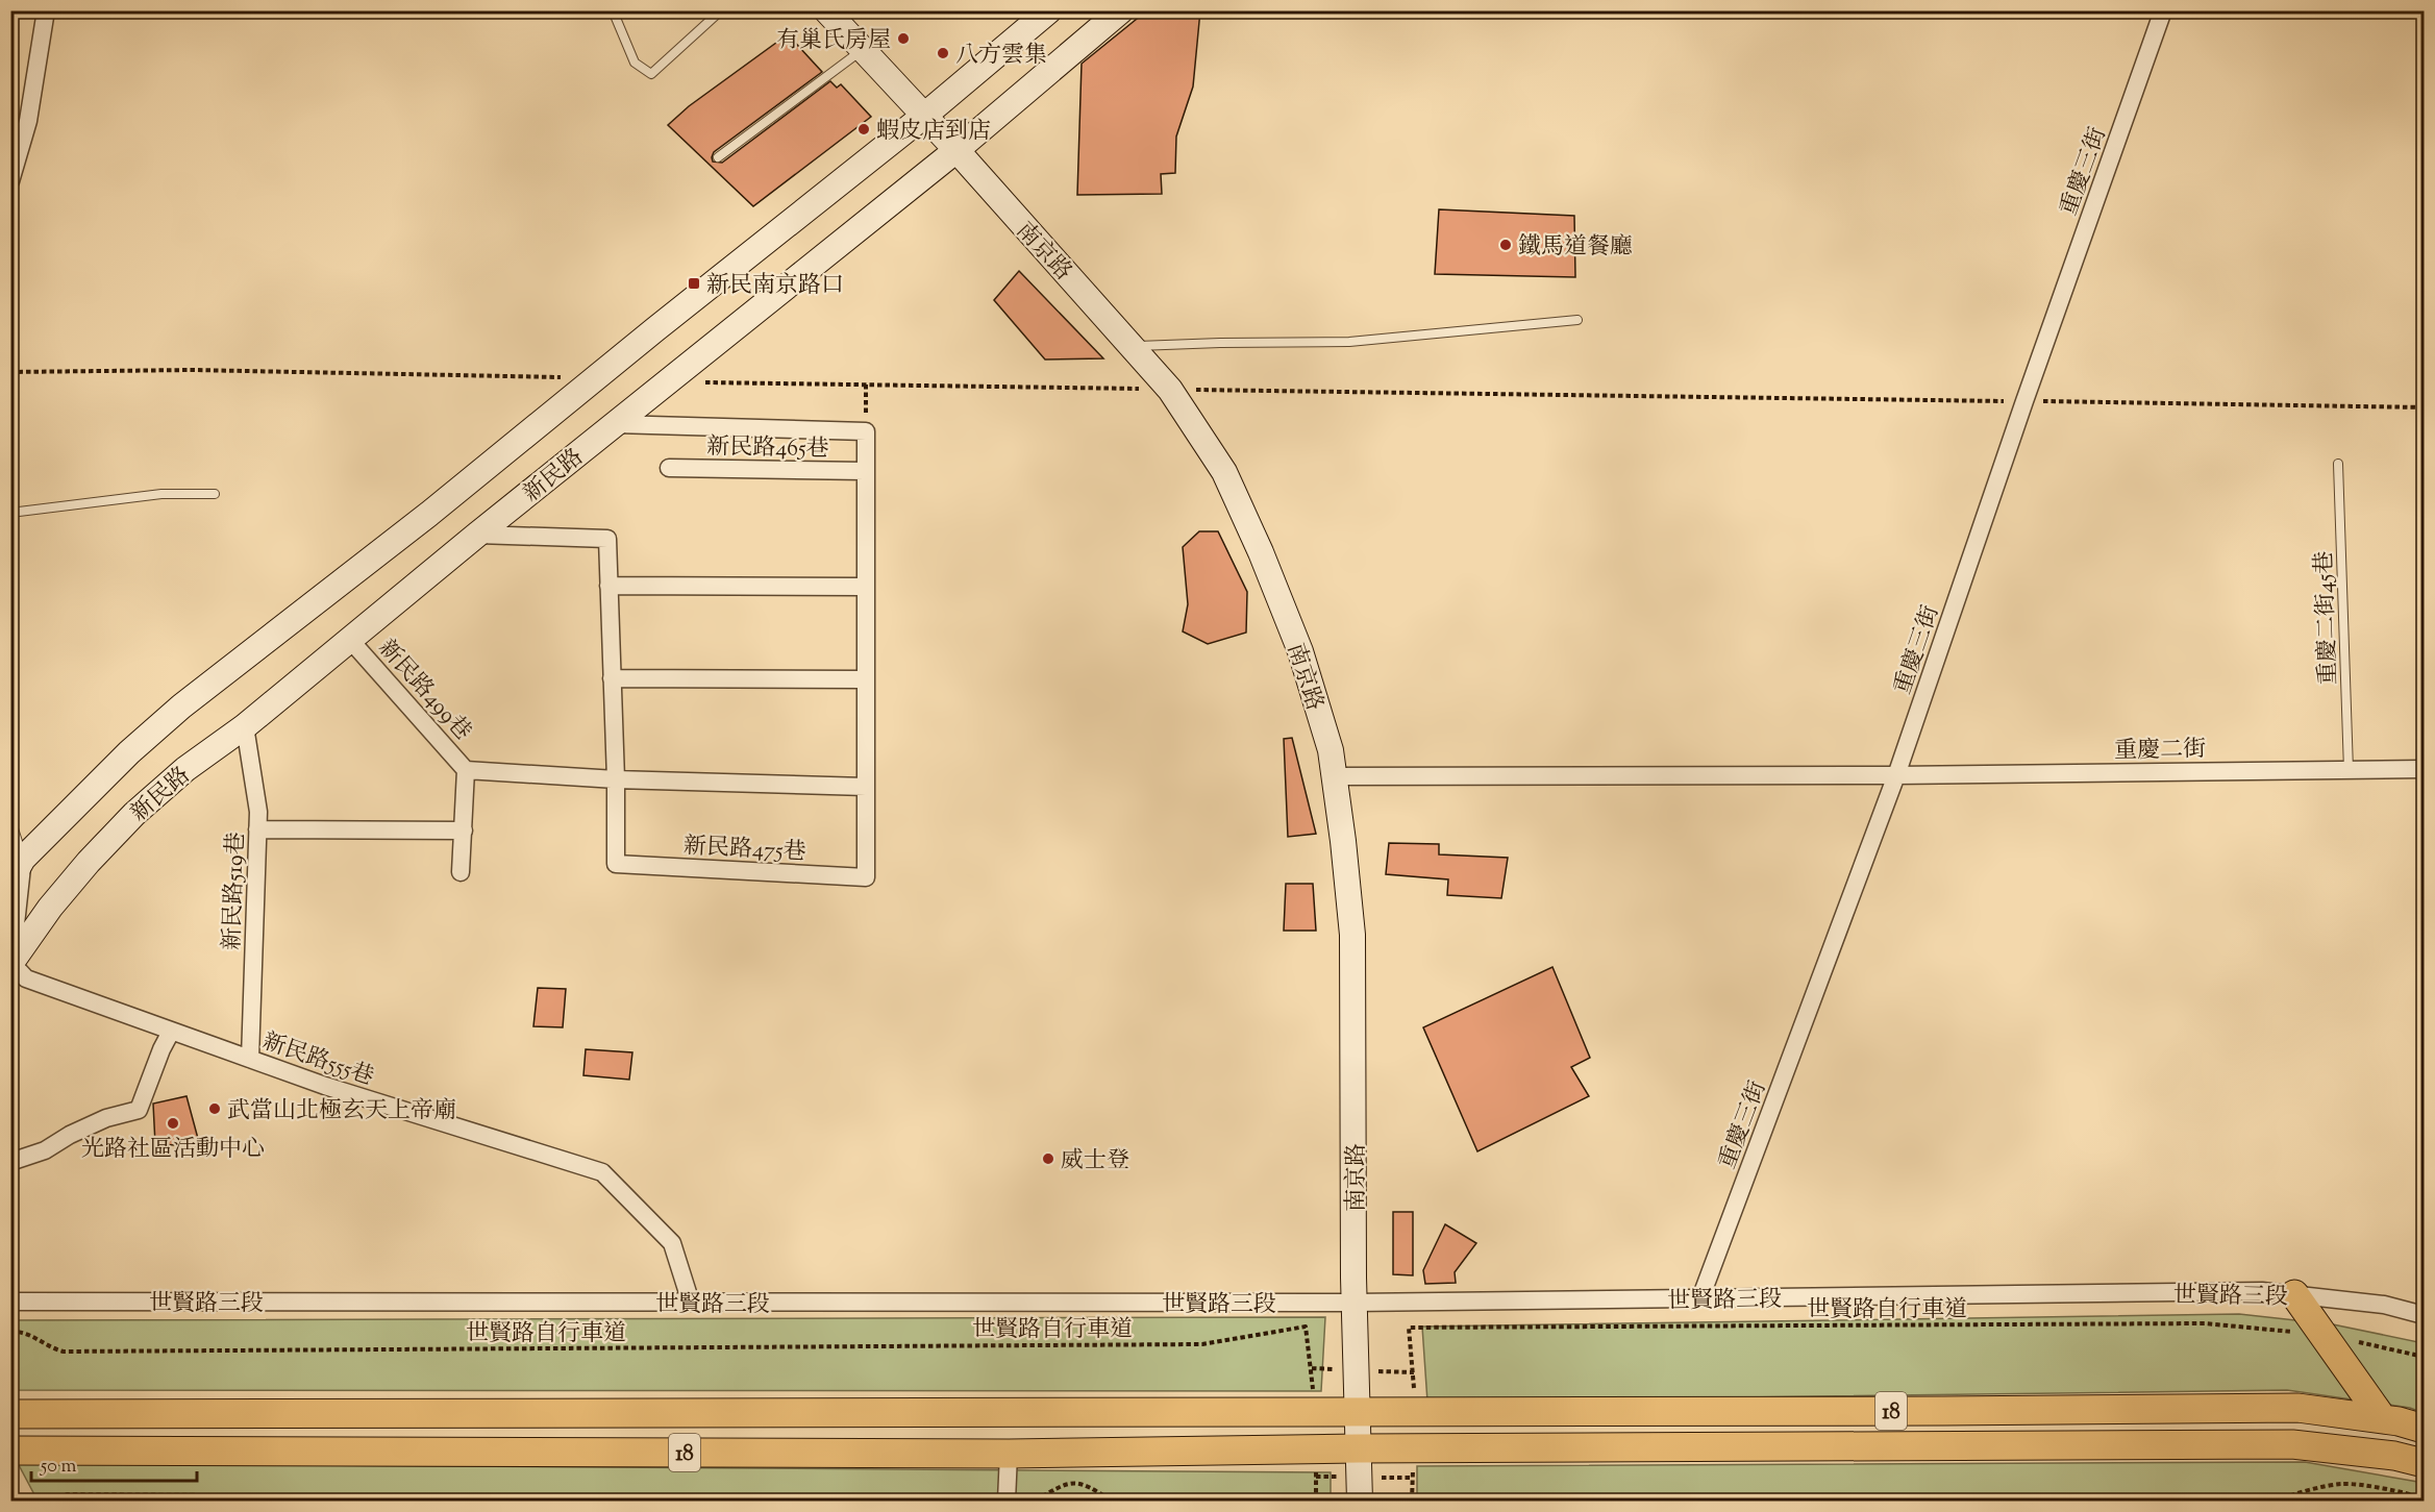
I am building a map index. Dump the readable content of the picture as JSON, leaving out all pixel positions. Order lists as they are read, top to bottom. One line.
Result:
{"streets":{"main road":["18"],"street":["重慶三街","南京路","新民路465巷","新民路","新民路499巷","重慶二街","新民路475巷","新民路519巷","新民路555巷","世賢路三段"],"lane":["重慶二街45巷"],"path":["世賢路自行車道"]},"crossings":[["重慶三街","重慶二街"],["重慶三街","世賢路三段"],["南京路","新民路"],["南京路","重慶二街"],["南京路","世賢路三段"],["南京路","18"],["新民路465巷","新民路475巷"],["新民路","新民路499巷"],["新民路","新民路475巷"],["新民路","新民路519巷"],["新民路","新民路555巷"],["重慶二街45巷","重慶二街"],["新民路519巷","新民路555巷"],["新民路555巷","世賢路三段"]],"places":{"other":["有巢氏房屋","八方雲集","蝦皮店到店","鐵馬道餐廳","武當山北極玄天上帝廟","光路社區活動中心","威士登"],"transit":["新民南京路口"]},"scale_bar":"50 m"}
